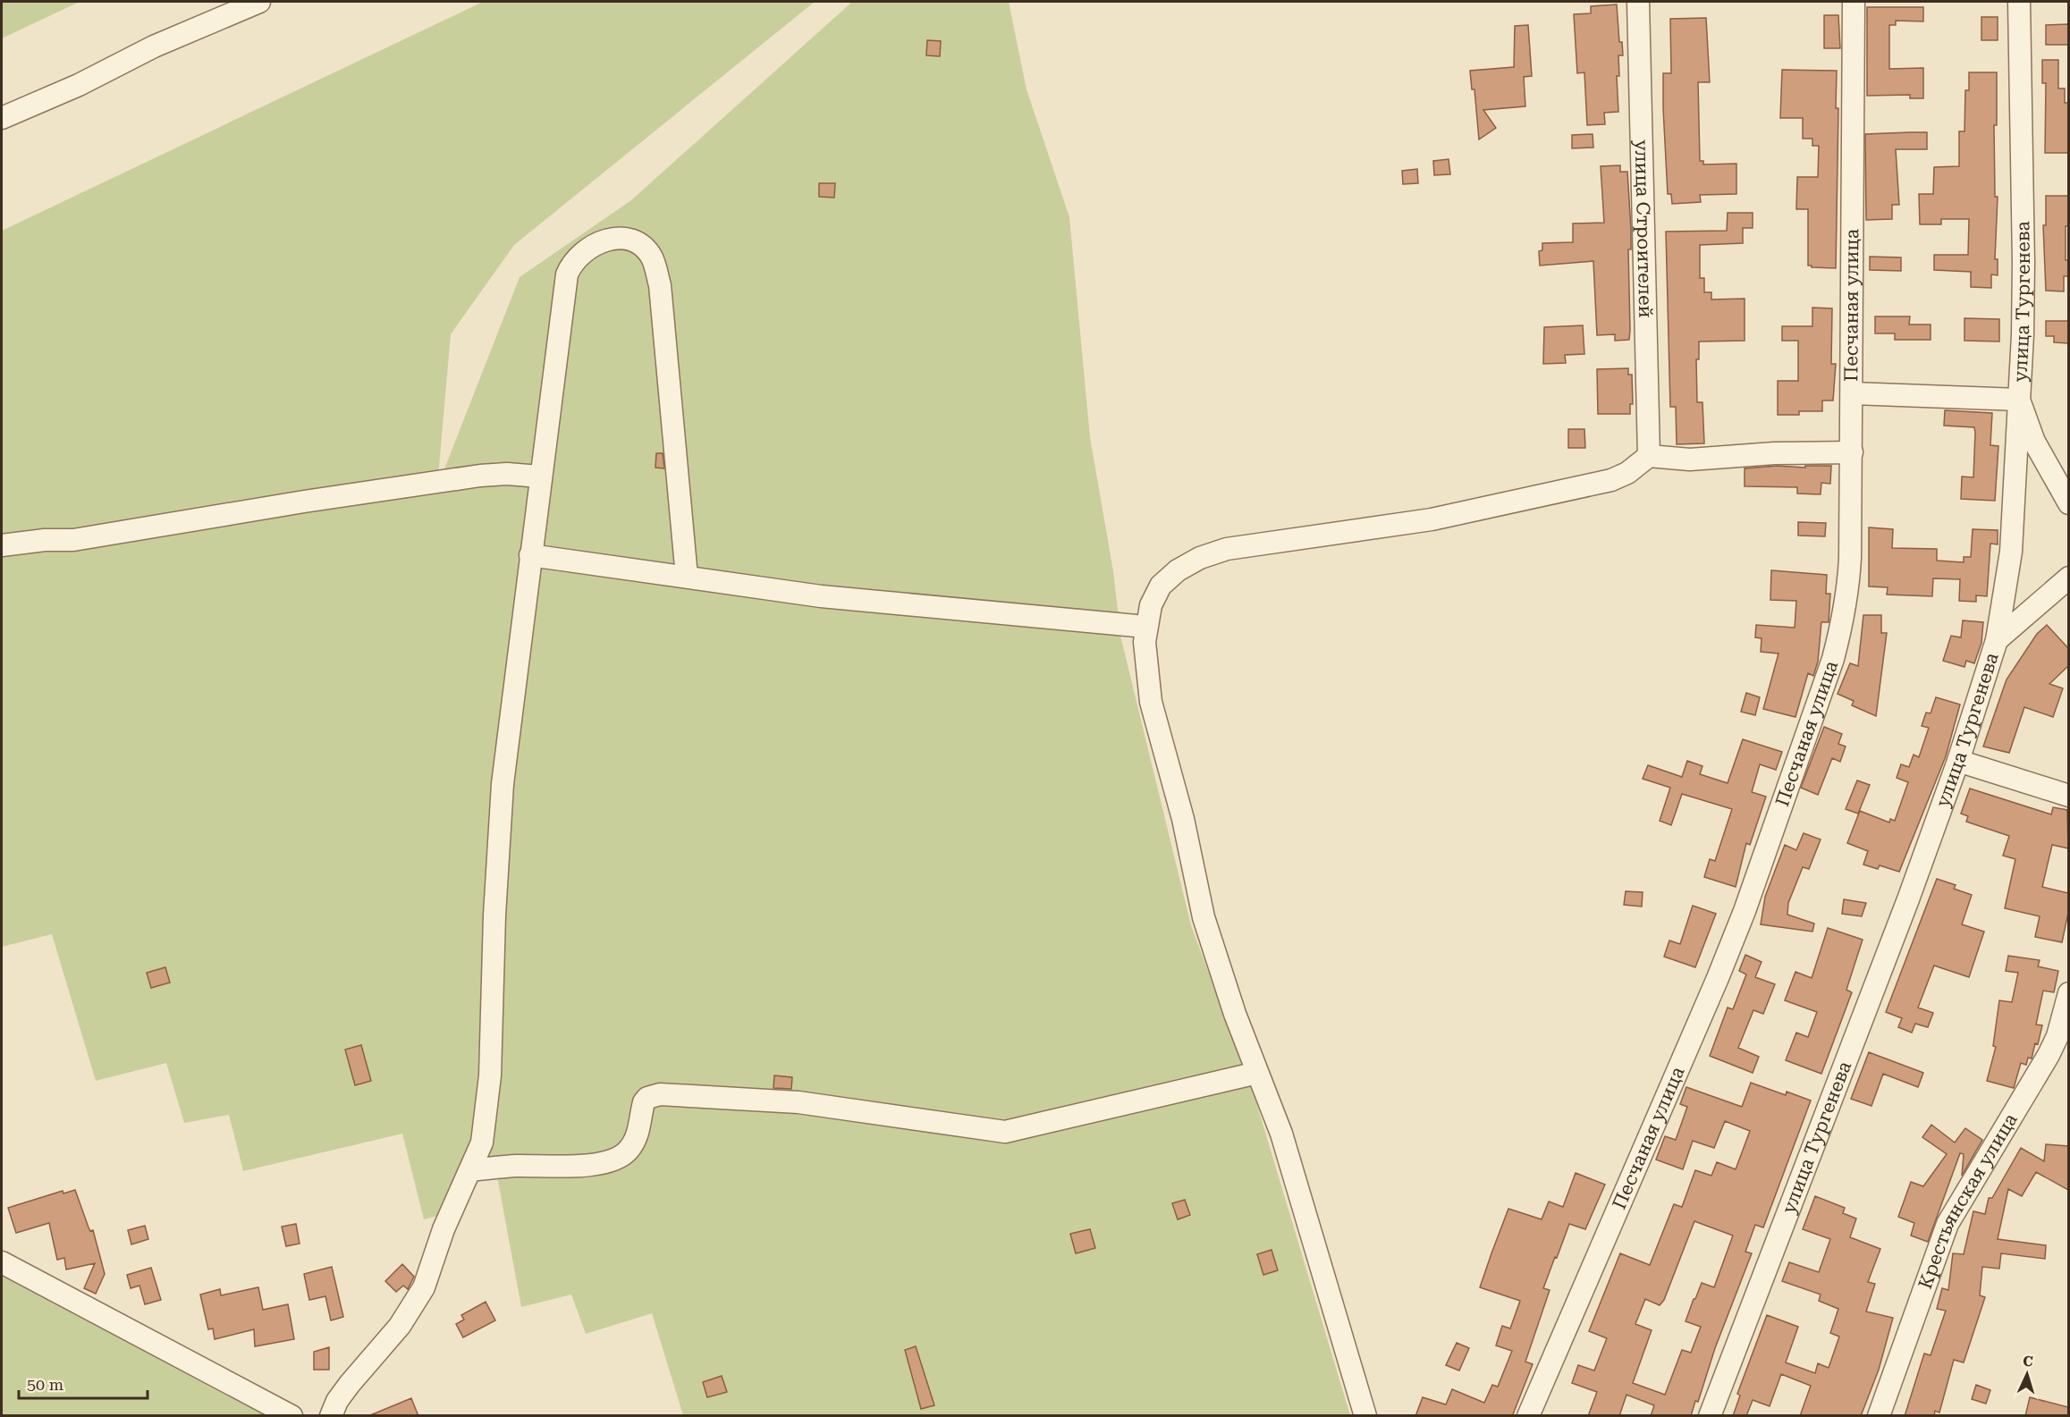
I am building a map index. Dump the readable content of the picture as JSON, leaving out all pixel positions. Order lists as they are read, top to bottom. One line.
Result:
{"streets":{"street":["улица Строителей","улица Тургенева","Песчаная улица","Крестьянская улица"]},"scale_bar":"50 m","north":"top"}
